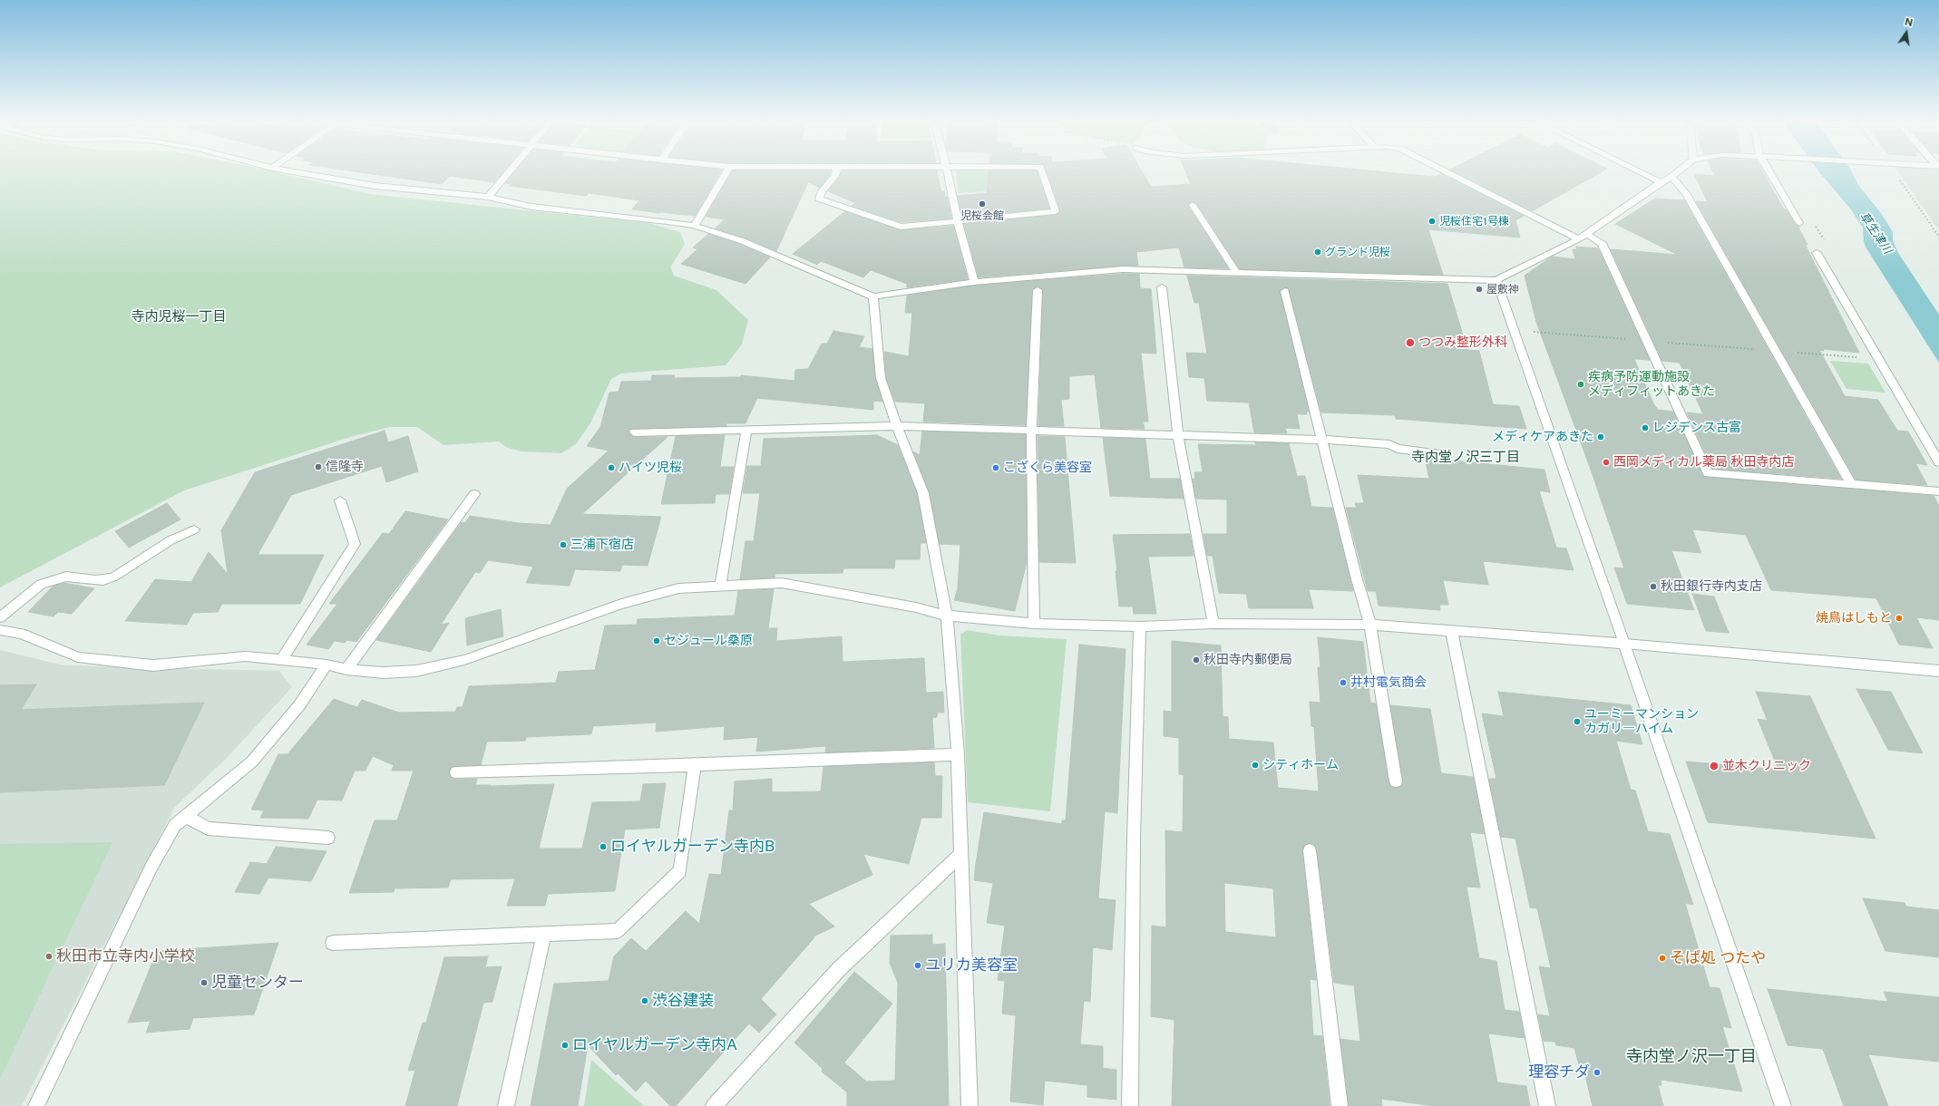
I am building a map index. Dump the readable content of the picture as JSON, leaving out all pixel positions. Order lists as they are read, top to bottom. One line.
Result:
{"districts":["寺内児桜一丁目","寺内堂ノ沢三丁目","寺内堂ノ沢一丁目"],"water":["草生津川"],"places":["児桜会館","児桜住宅1号棟","グランド児桜","屋敷神","つつみ整形外科","疾病予防運動施設 メディフィットあきた","レジデンス古富","メディケアあきた","西岡メディカル薬局 秋田寺内店","信隆寺","ハイツ児桜","こざくら美容室","三浦下宿店","秋田銀行寺内支店","焼鳥はしもと","セジュール桑原","秋田寺内郵便局","井村電気商会","ユーミーマンション カガリ―ハイム","シティホーム","並木クリニック","ロイヤルガーデン寺内B","秋田市立寺内小学校","そば処 つたや","ユリカ美容室","児童センター","渋谷建装","ロイヤルガーデン寺内A","理容チダ"],"north":"top"}
